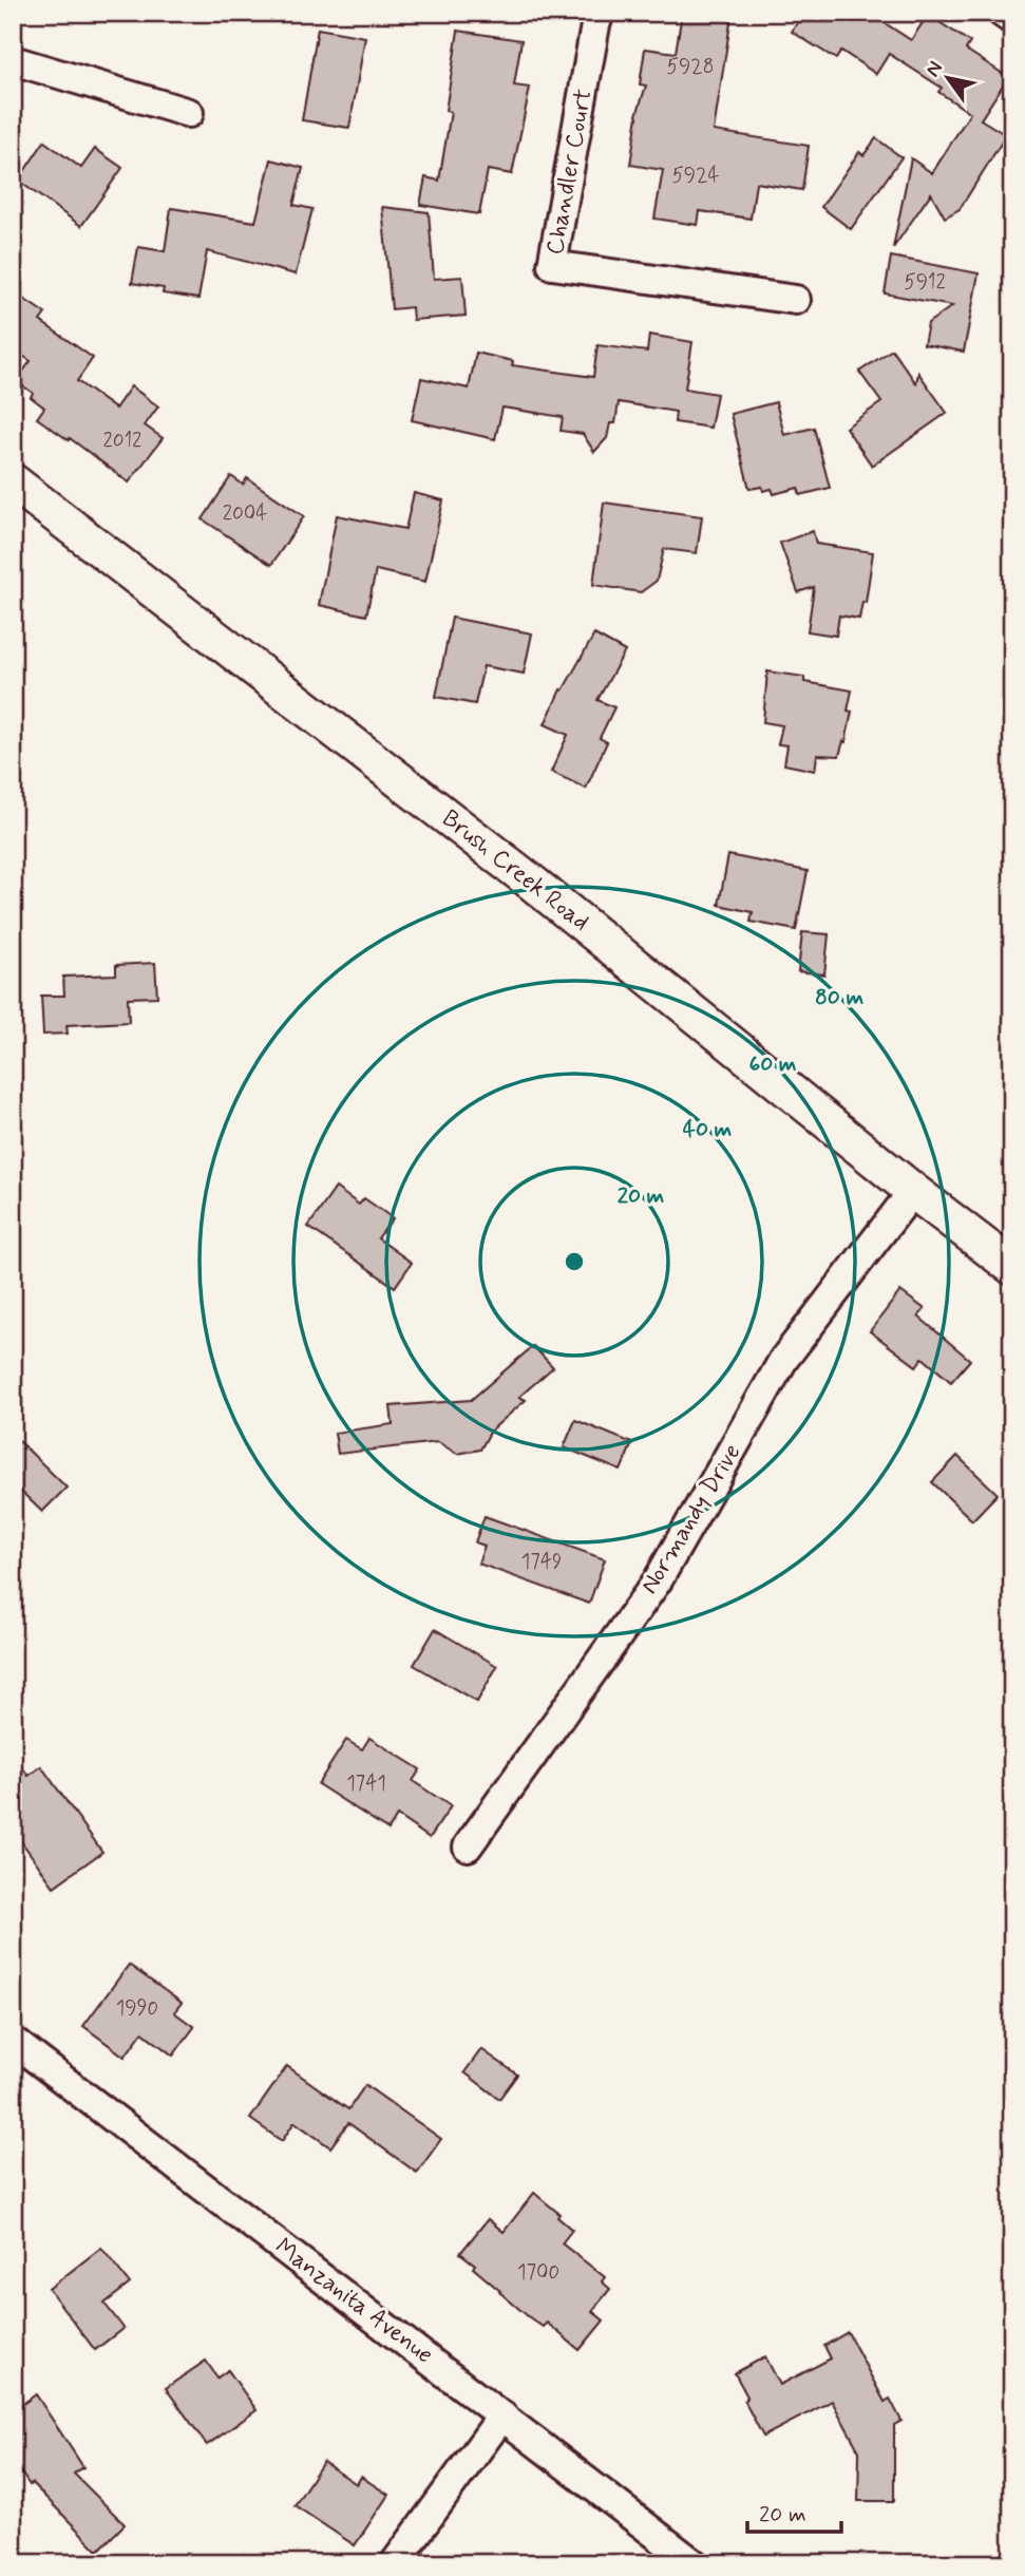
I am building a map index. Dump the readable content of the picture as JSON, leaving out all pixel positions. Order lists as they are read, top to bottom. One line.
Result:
{"streets":{"street":["Chandler Court","Brush Creek Road","Normandy Drive","Manzanita Avenue"]},"crossings":[["Brush Creek Road","Normandy Drive"]],"house_numbers":["5928","5924","5912","2012","2004","1749","1741","1990","1700"],"scale_bar":"20 m","north":"top left","rings":["80 m","60 m","40 m","20 m"]}
